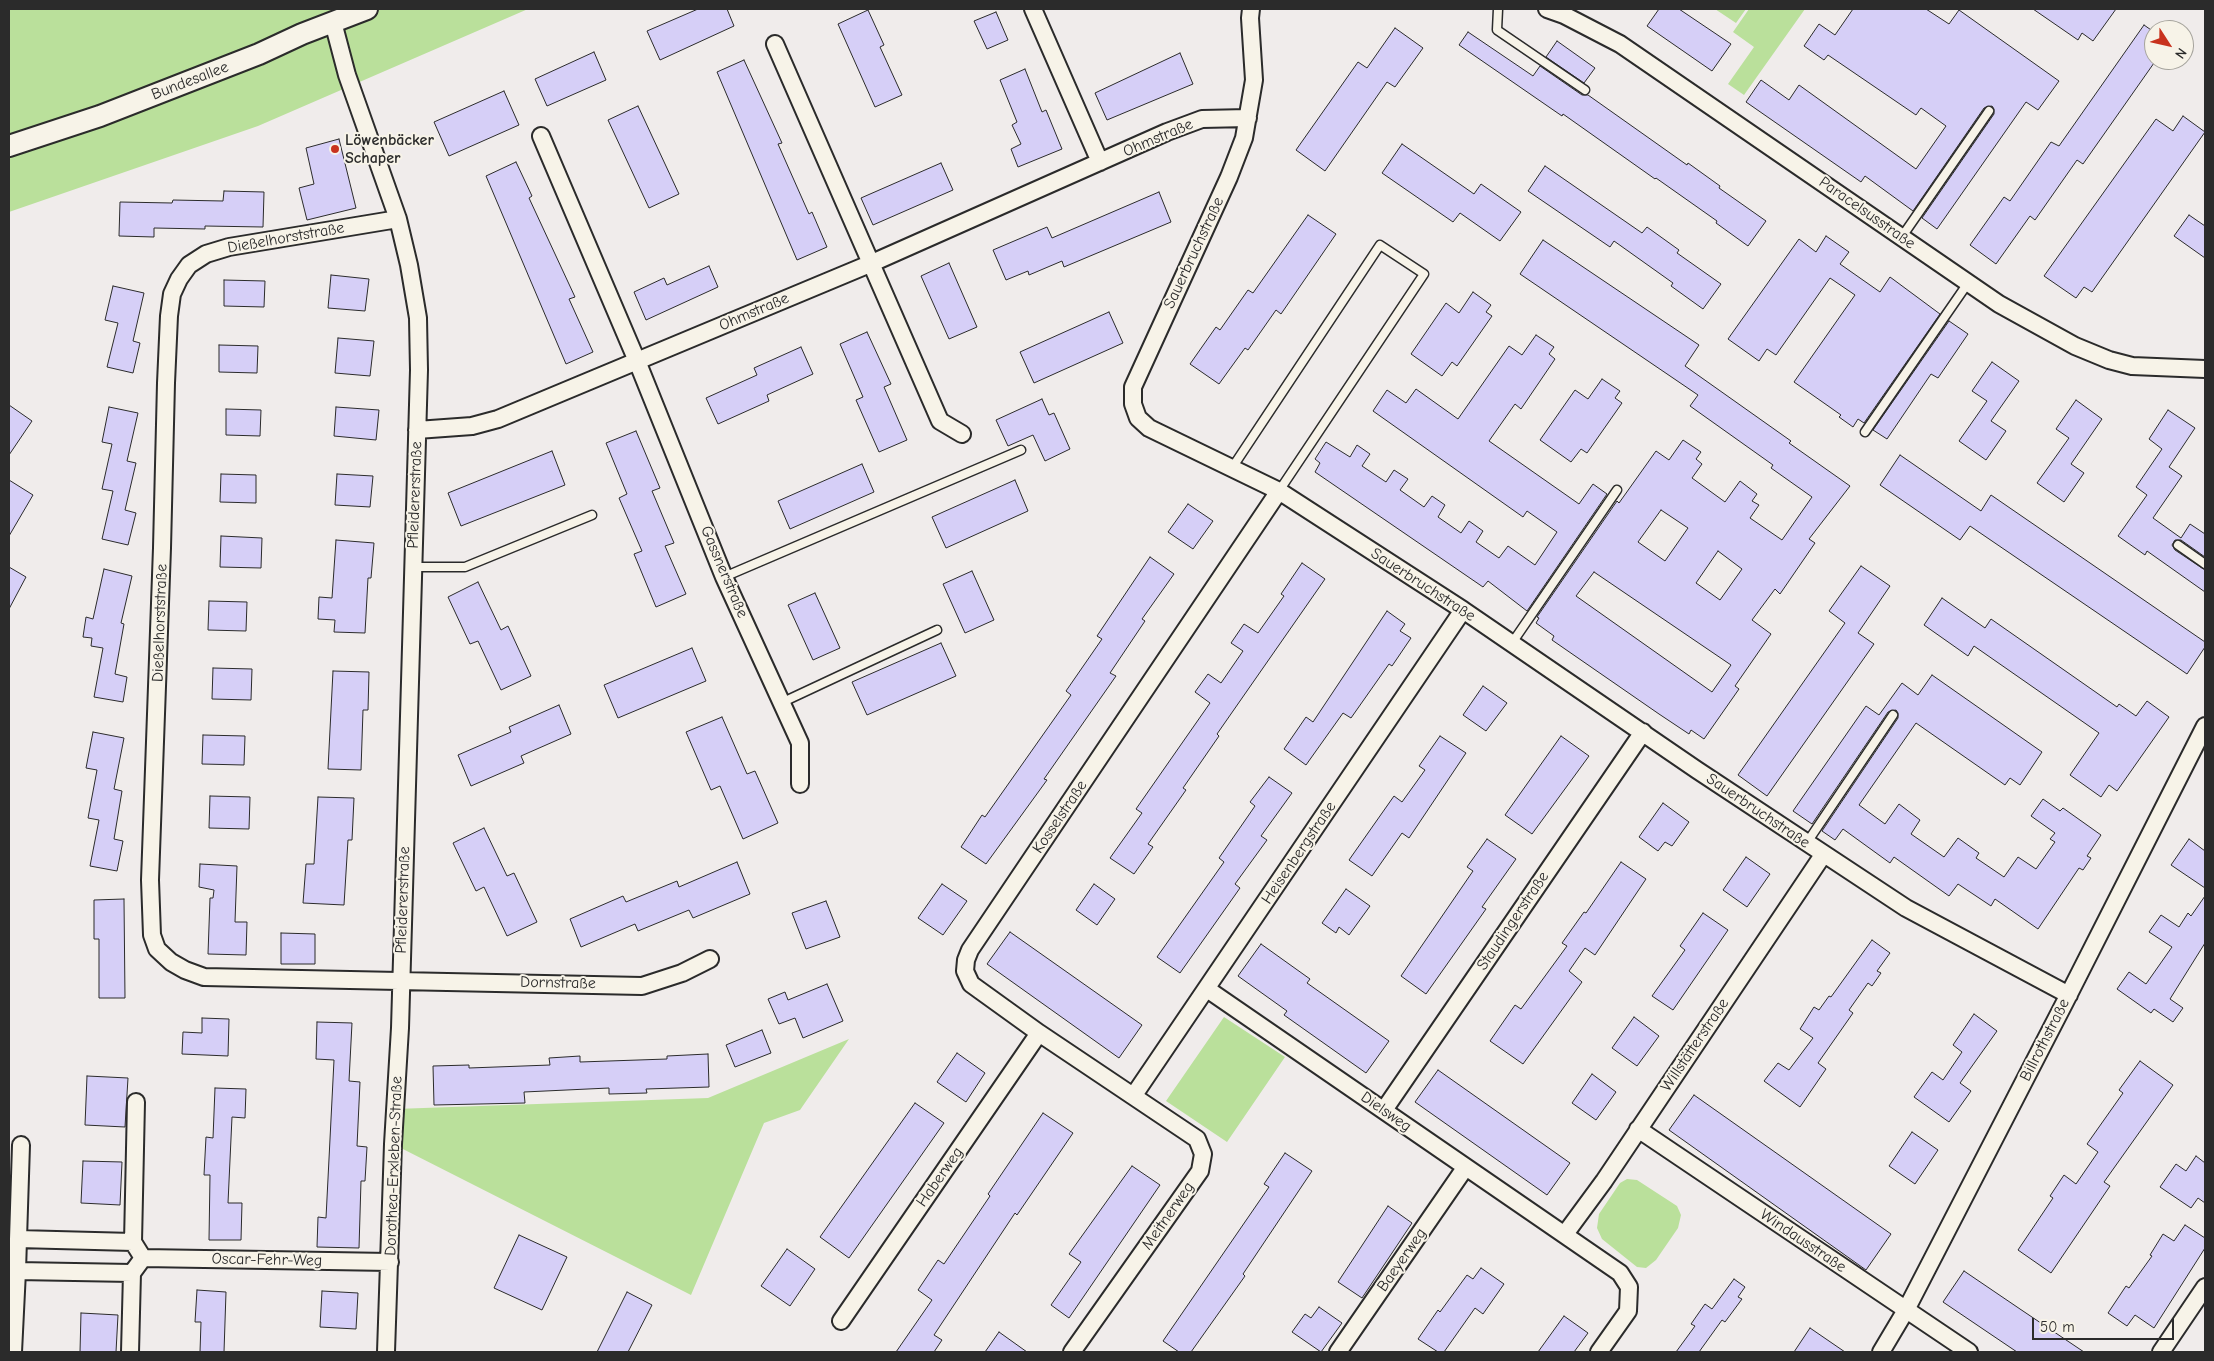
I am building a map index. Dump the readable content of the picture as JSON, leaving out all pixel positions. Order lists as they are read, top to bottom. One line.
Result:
{"streets":{"street":["Bundesallee","Ohmstraße","Paracelsusstraße","Dießelhorststraße","Sauerbruchstraße","Pfleidererstraße","Gassnerstraße","Kosselstraße","Heisenbergstraße","Staudingerstraße","Dornstraße","Billrothstraße","Willstätterstraße","Dielsweg","Dorothea-Erxleben-Straße","Haberweg","Meitnerweg","Windausstraße","Oscar-Fehr-Weg","Baeyerweg"]},"crossings":[["Bundesallee","Pfleidererstraße"],["Ohmstraße","Sauerbruchstraße"],["Ohmstraße","Pfleidererstraße"],["Ohmstraße","Gassnerstraße"],["Dießelhorststraße","Pfleidererstraße"],["Dießelhorststraße","Dornstraße"],["Dießelhorststraße","Dorothea-Erxleben-Straße"],["Sauerbruchstraße","Kosselstraße"],["Sauerbruchstraße","Heisenbergstraße"],["Sauerbruchstraße","Staudingerstraße"],["Sauerbruchstraße","Billrothstraße"],["Sauerbruchstraße","Willstätterstraße"],["Pfleidererstraße","Dornstraße"],["Pfleidererstraße","Dorothea-Erxleben-Straße"],["Kosselstraße","Heisenbergstraße"],["Kosselstraße","Haberweg"],["Kosselstraße","Meitnerweg"],["Heisenbergstraße","Dielsweg"],["Heisenbergstraße","Meitnerweg"],["Staudingerstraße","Dielsweg"],["Dornstraße","Dorothea-Erxleben-Straße"],["Billrothstraße","Windausstraße"],["Willstätterstraße","Dielsweg"],["Willstätterstraße","Windausstraße"],["Dielsweg","Baeyerweg"],["Dorothea-Erxleben-Straße","Oscar-Fehr-Weg"]],"places":["Löwenbäcker Schaper"],"scale_bar":"50 m","north":"bottom right"}
